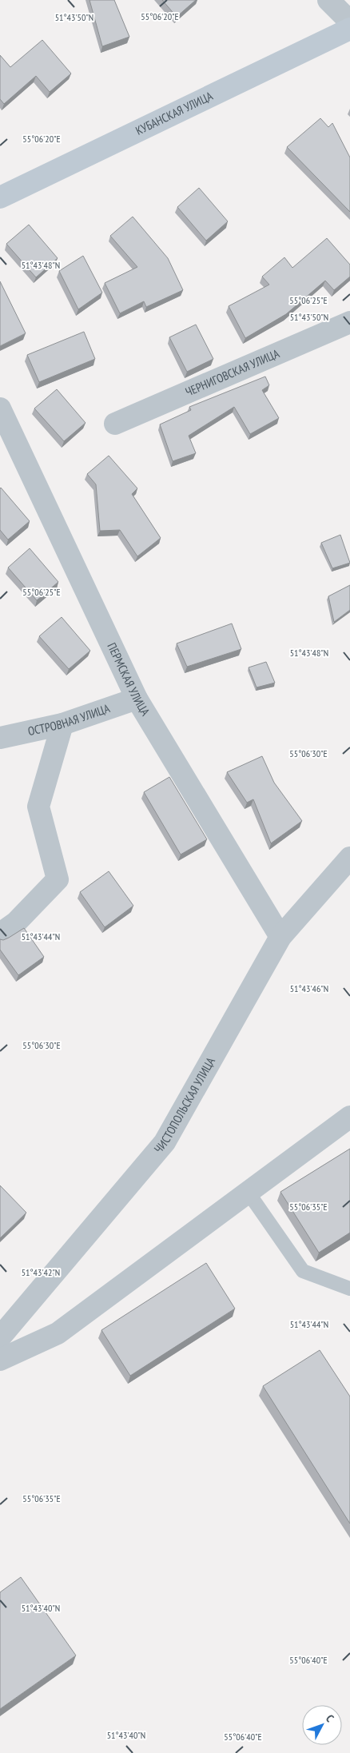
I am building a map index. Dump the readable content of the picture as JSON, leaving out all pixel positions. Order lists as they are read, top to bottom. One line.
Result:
{"streets":{"street":["КУБАНСКАЯ УЛИЦА","ЧЕРНИГОВСКАЯ УЛИЦА","ПЕРМСКАЯ УЛИЦА","ОСТРОВНАЯ УЛИЦА","ЧИСТОПОЛЬСКАЯ УЛИЦА"]},"crossings":[["ПЕРМСКАЯ УЛИЦА","ОСТРОВНАЯ УЛИЦА"],["ПЕРМСКАЯ УЛИЦА","ЧИСТОПОЛЬСКАЯ УЛИЦА"]],"north":"top right","coordinates":["55°06'20\"E","51°43'50\"N","51°43'48\"N","55°06'25\"E","55°06'30\"E","51°43'44\"N","51°43'46\"N","55°06'35\"E","51°43'42\"N","51°43'40\"N","55°06'40\"E"]}
